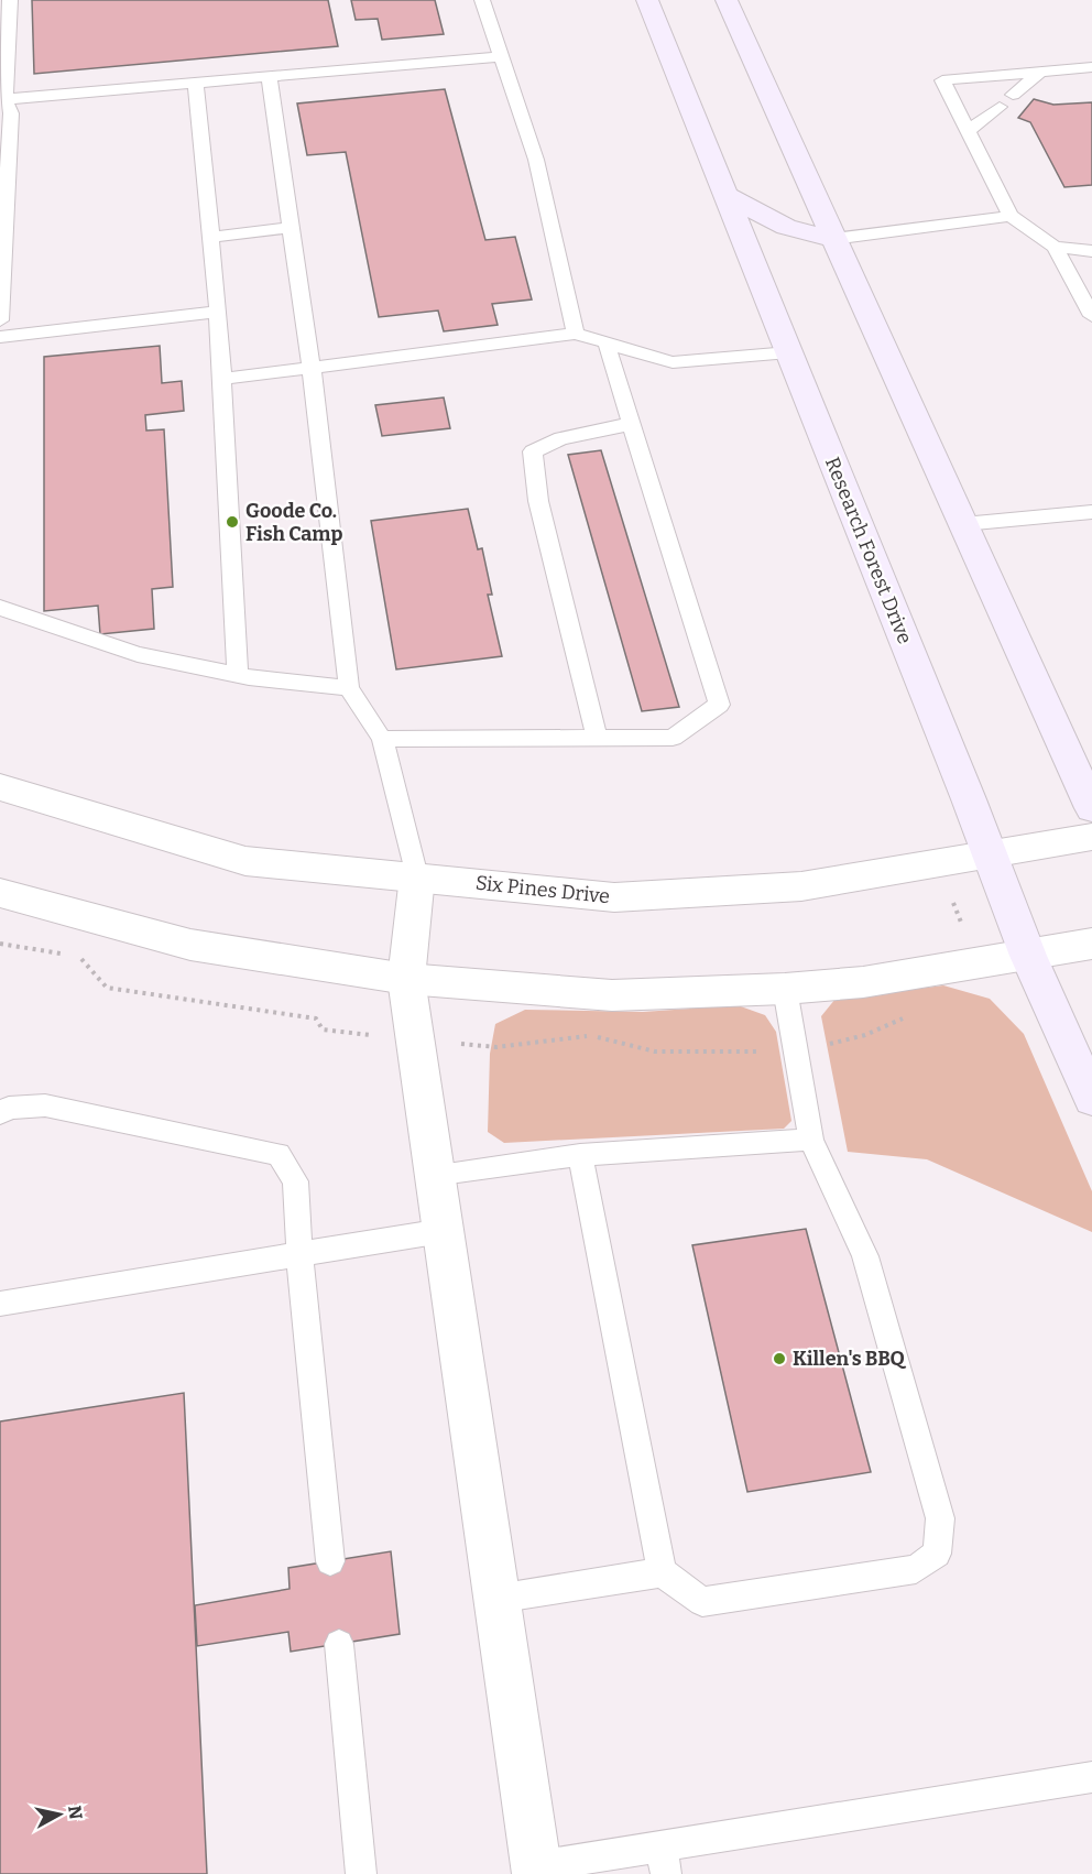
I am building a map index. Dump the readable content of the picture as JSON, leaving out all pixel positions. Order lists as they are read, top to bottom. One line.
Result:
{"streets":{"main road":["Research Forest Drive"],"street":["Six Pines Drive"]},"crossings":[["Research Forest Drive","Six Pines Drive"]],"places":["Goode Co. Fish Camp","Killen's BBQ"],"north":"right"}
